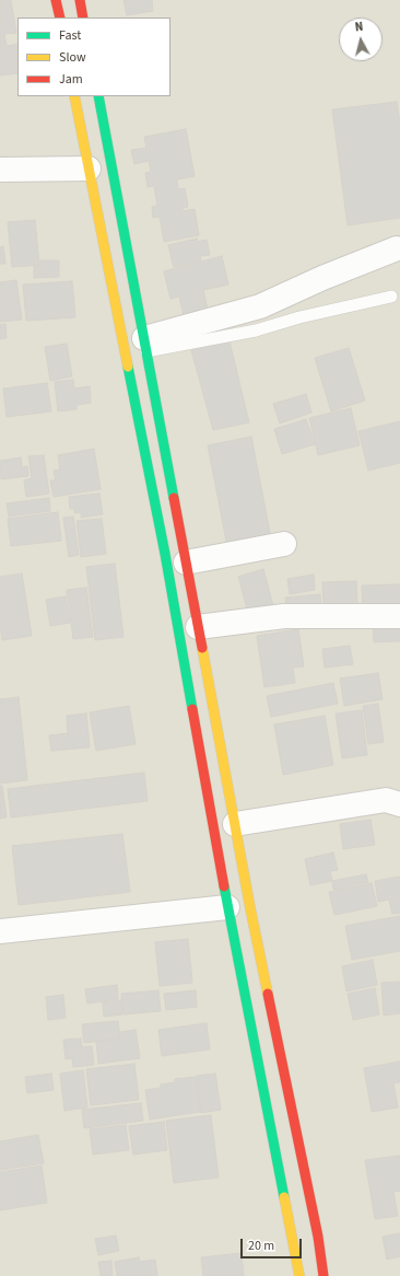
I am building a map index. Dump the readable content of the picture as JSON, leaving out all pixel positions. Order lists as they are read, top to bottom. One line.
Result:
{"legend":["Fast","Slow","Jam"],"scale_bar":"20 m","north":"top"}
